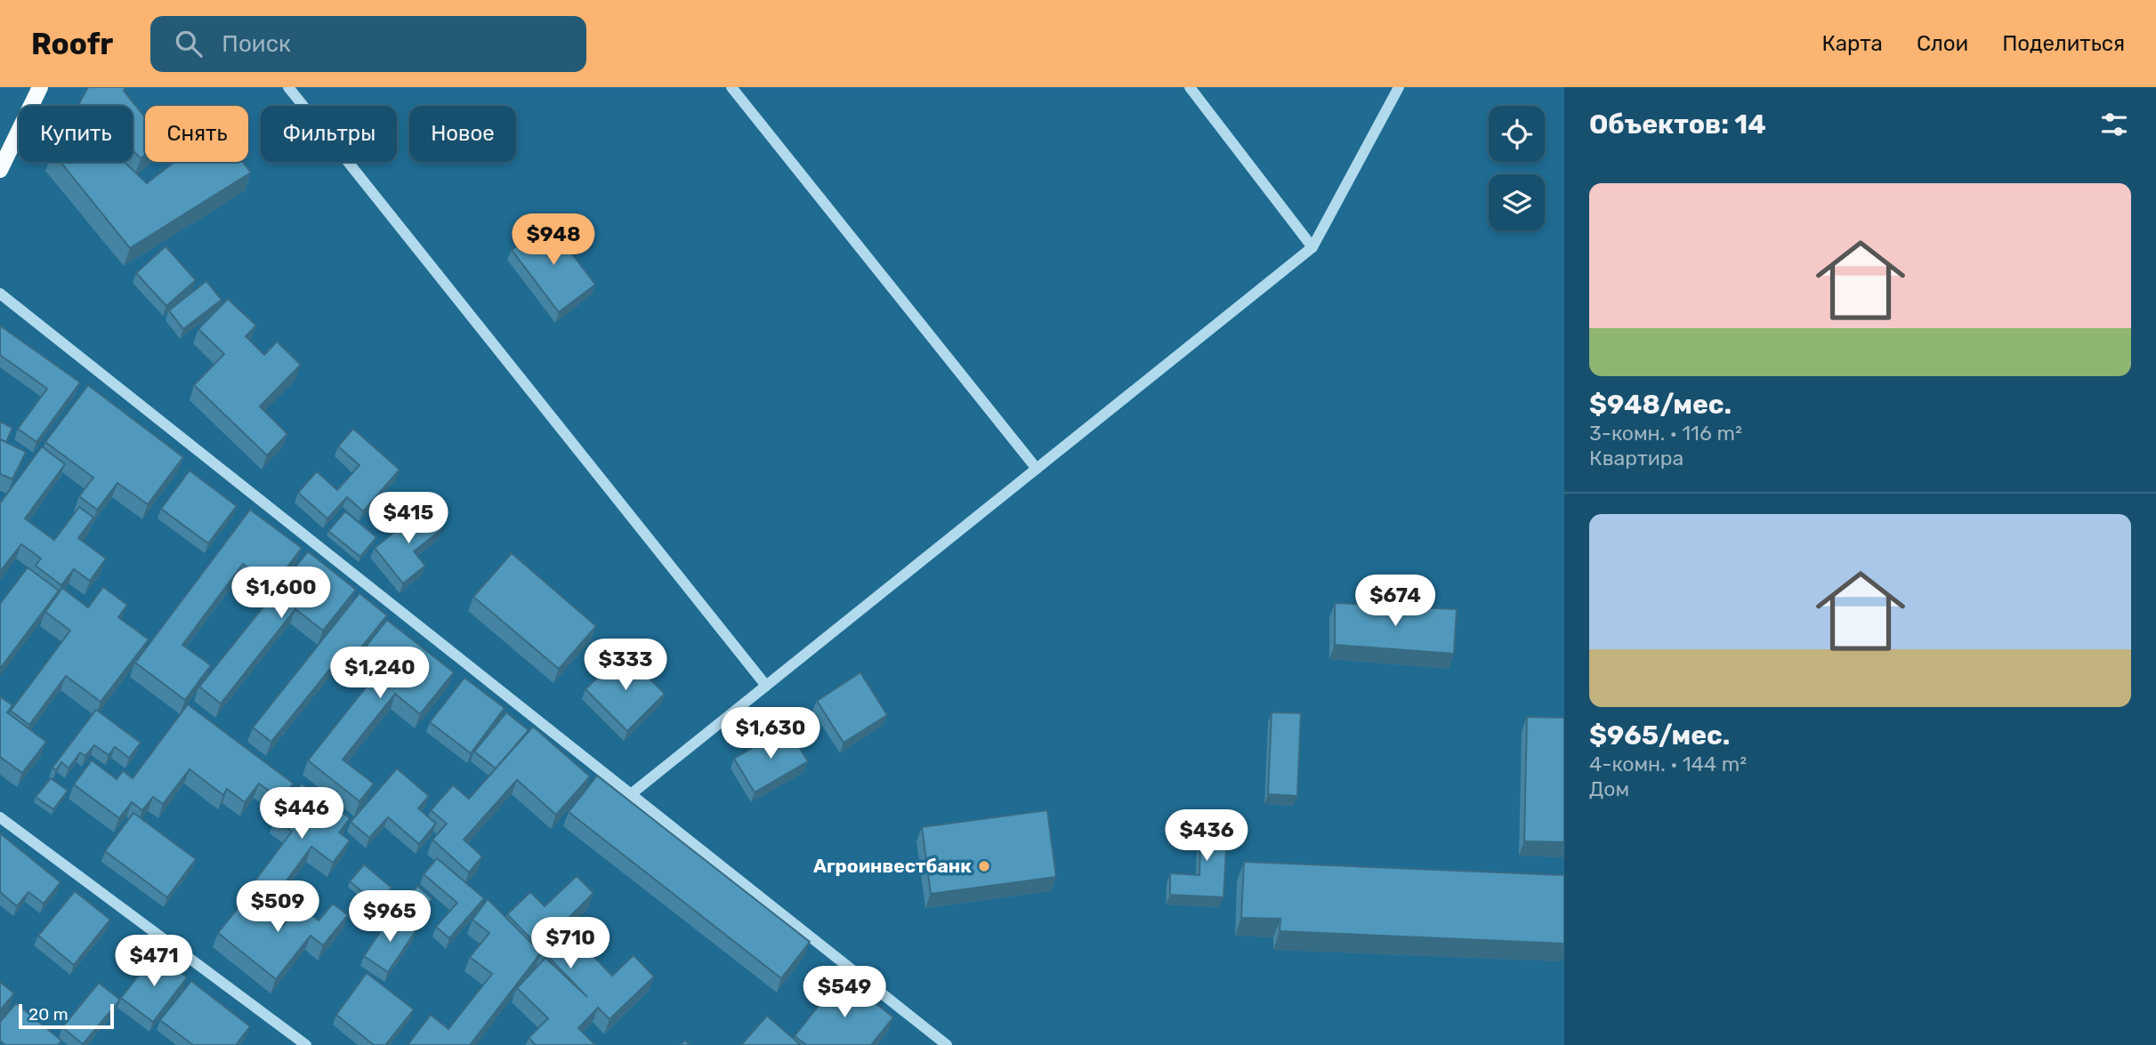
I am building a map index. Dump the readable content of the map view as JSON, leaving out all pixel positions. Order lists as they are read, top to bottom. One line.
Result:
{"places":["Агроинвестбанк"],"scale_bar":"20 m","page":{"header":"Roofr","search":"Поиск","nav":["Карта","Слои","Поделиться"],"heading":"Объектов: 14","chip":["Купить","Снять","Фильтры","Новое"],"list":[{"name":"$948/мес.","note":"3-комн. · 116 m² · Квартира"},{"name":"$965/мес.","note":"4-комн. · 144 m² · Дом"}],"price":["$948","$415","$1,600","$674","$333","$1,240","$1,630","$446","$436","$509","$965","$710","$471","$549"],"scale":"20 m"}}
